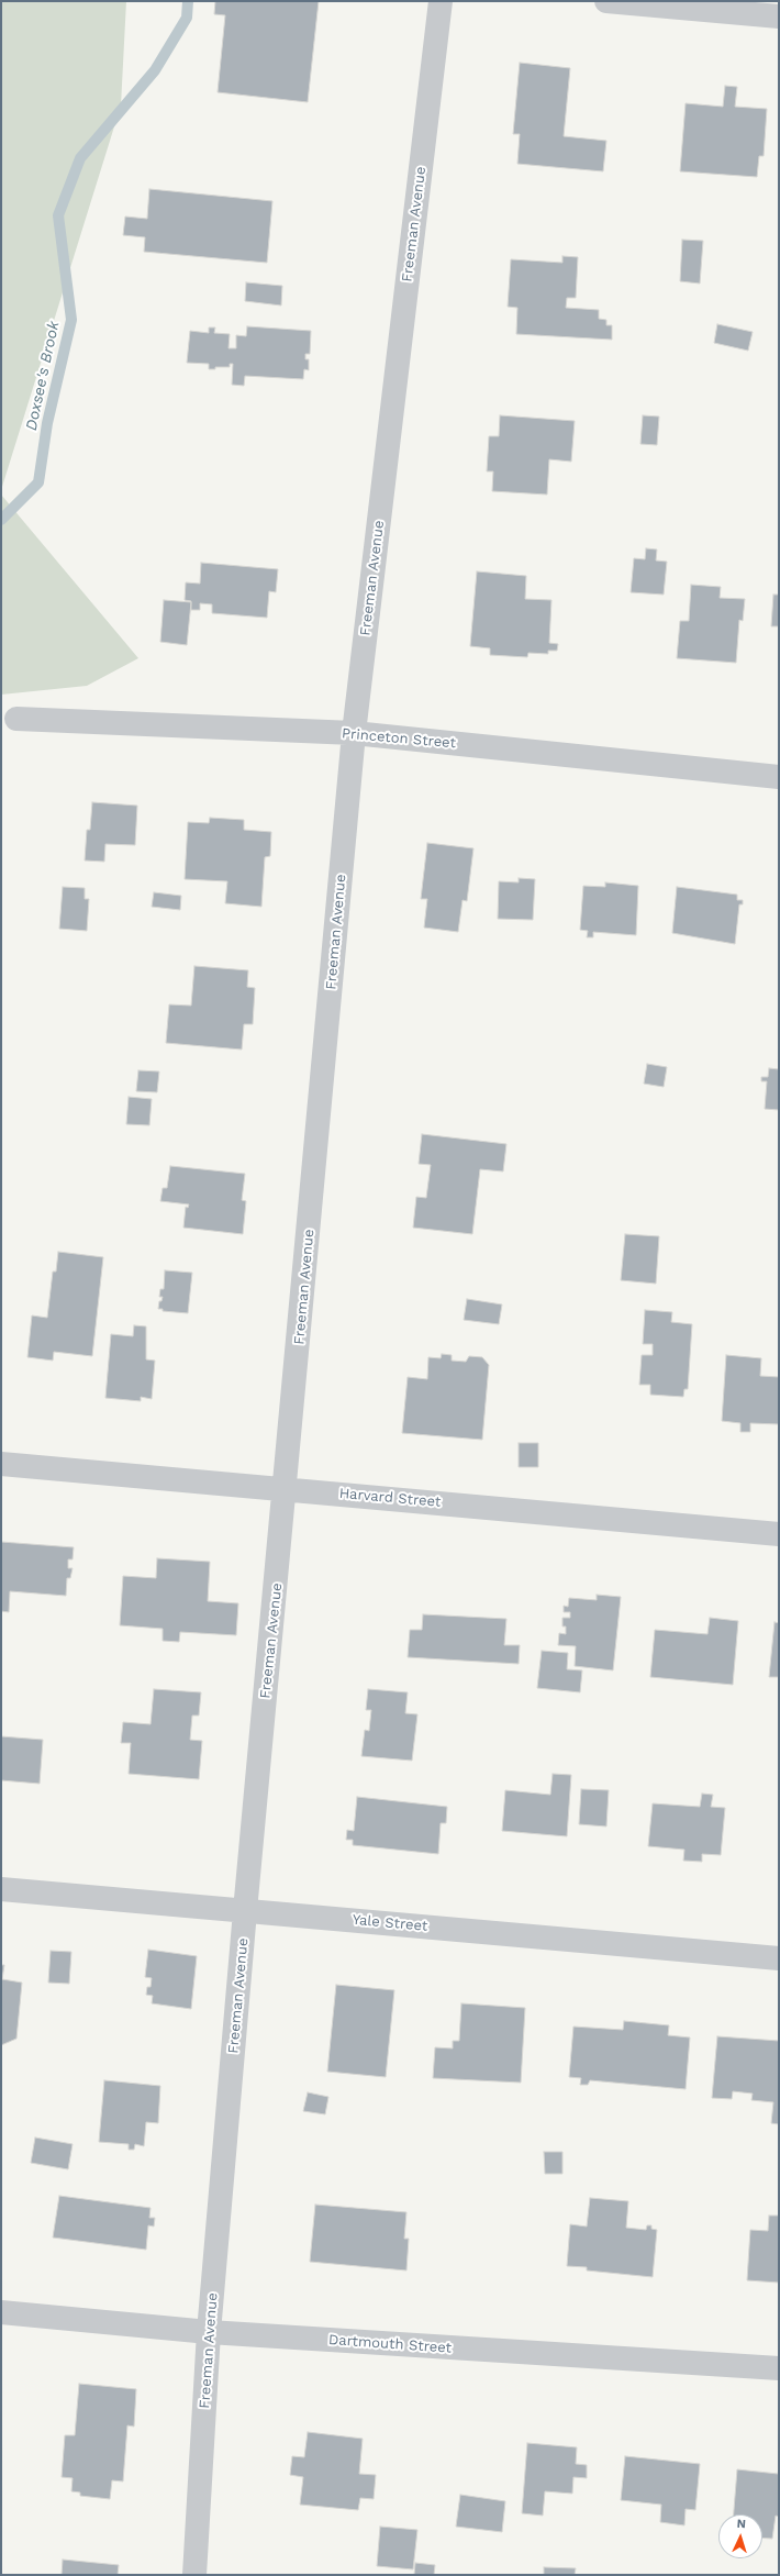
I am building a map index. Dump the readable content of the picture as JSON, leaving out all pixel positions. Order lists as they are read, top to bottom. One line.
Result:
{"streets":{"street":["Freeman Avenue","Princeton Street","Harvard Street","Yale Street","Dartmouth Street"]},"crossings":[["Freeman Avenue","Princeton Street"],["Freeman Avenue","Harvard Street"],["Freeman Avenue","Yale Street"],["Freeman Avenue","Dartmouth Street"]],"water":["Doxsee's Brook"],"north":"top"}
